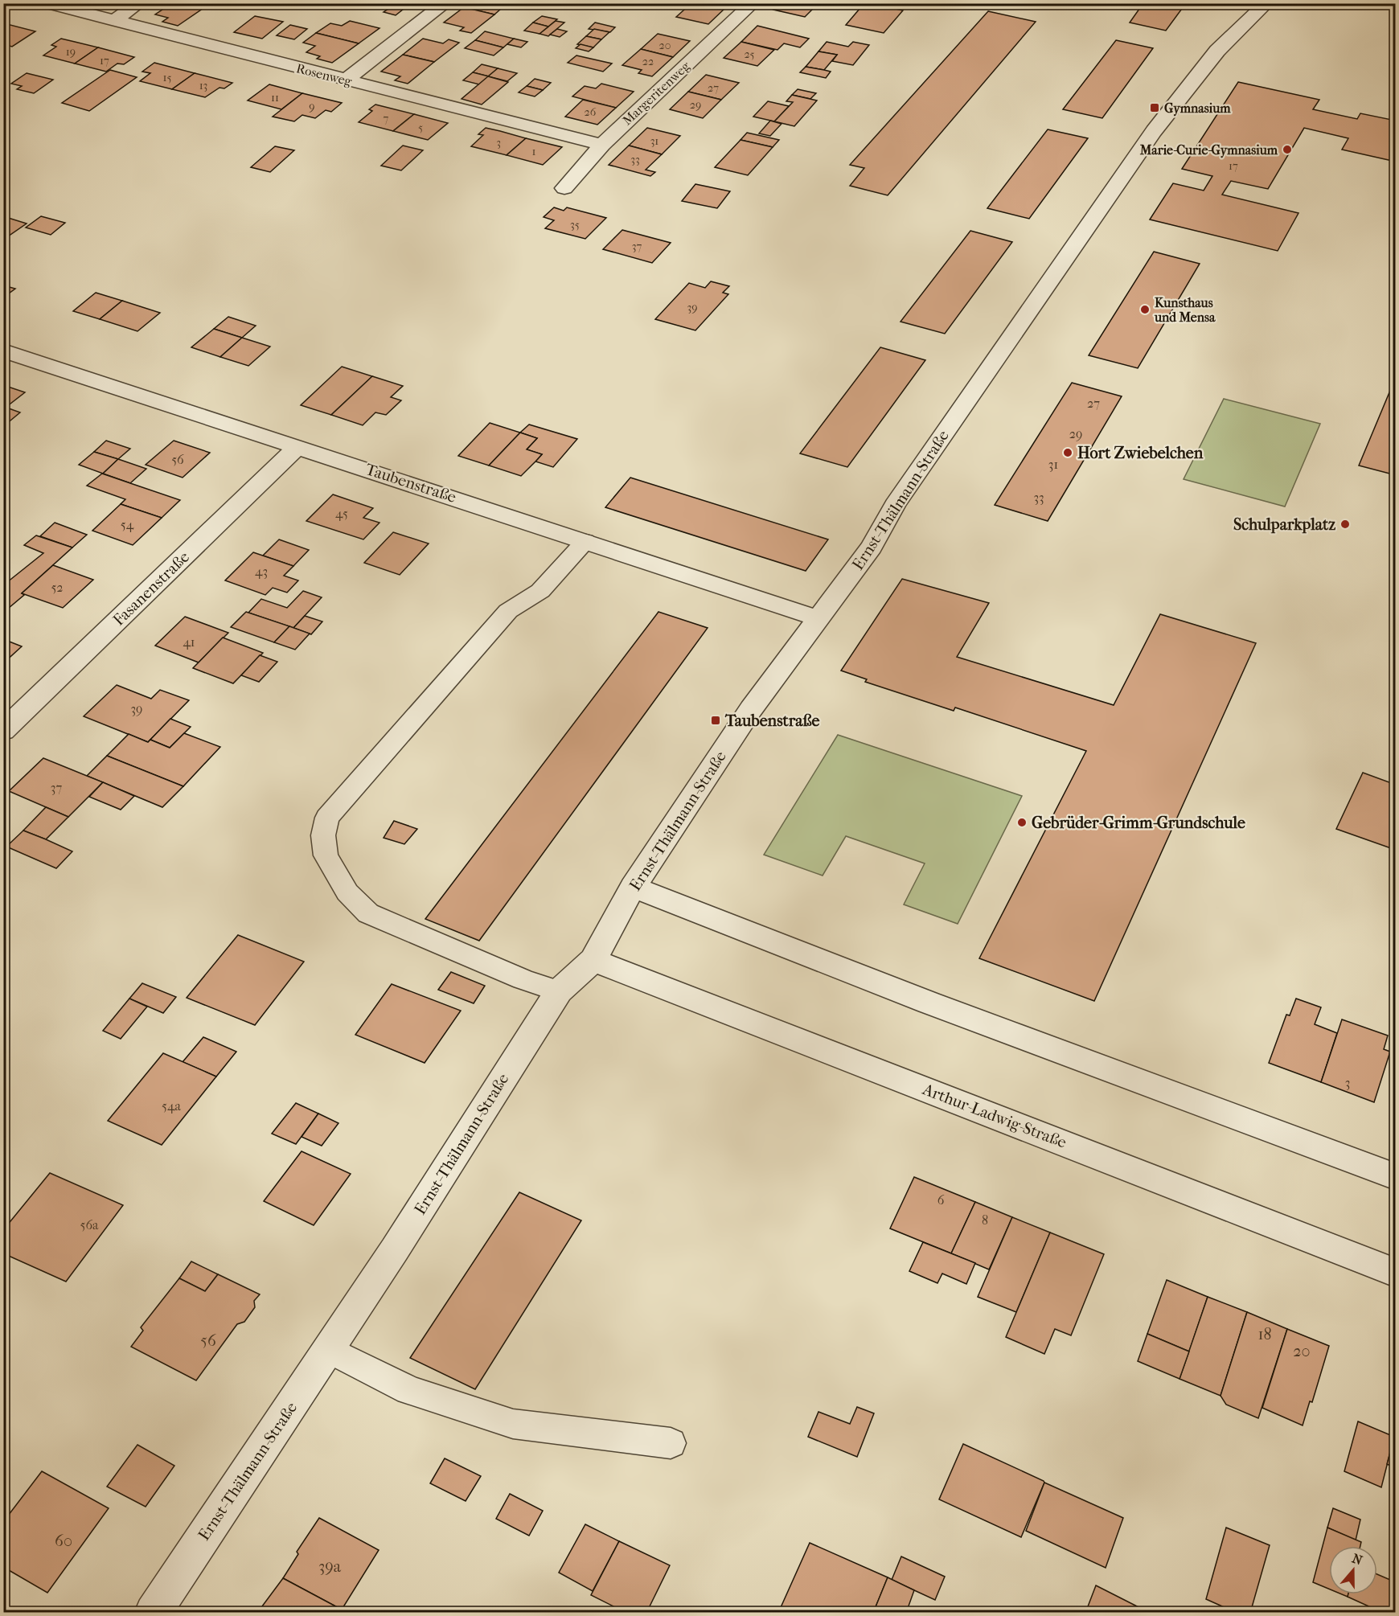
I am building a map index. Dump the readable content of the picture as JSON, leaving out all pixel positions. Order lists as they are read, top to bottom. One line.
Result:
{"streets":{"street":["Rosenweg","Margeritenweg","Taubenstraße","Ernst-Thälmann-Straße","Fasanenstraße","Arthur-Ladwig-Straße"]},"crossings":[["Rosenweg","Margeritenweg"],["Taubenstraße","Ernst-Thälmann-Straße"],["Taubenstraße","Fasanenstraße"],["Ernst-Thälmann-Straße","Arthur-Ladwig-Straße"]],"places":{"transit":["Gymnasium","Taubenstraße"],"other":["Marie-Curie-Gymnasium","Kunsthaus und Mensa","Hort Zwiebelchen","Schulparkplatz","Gebrüder-Grimm-Grundschule"]},"house_numbers":["20","19","25","17","22","15","13","27","11","29","9","26","7","5","31","3","1","33","17","35","37","39","27","29","56","31","33","45","54","43","52","41","39","37","3","54a","6","8","56a","18","56","20","60","39a"],"north":"top"}
